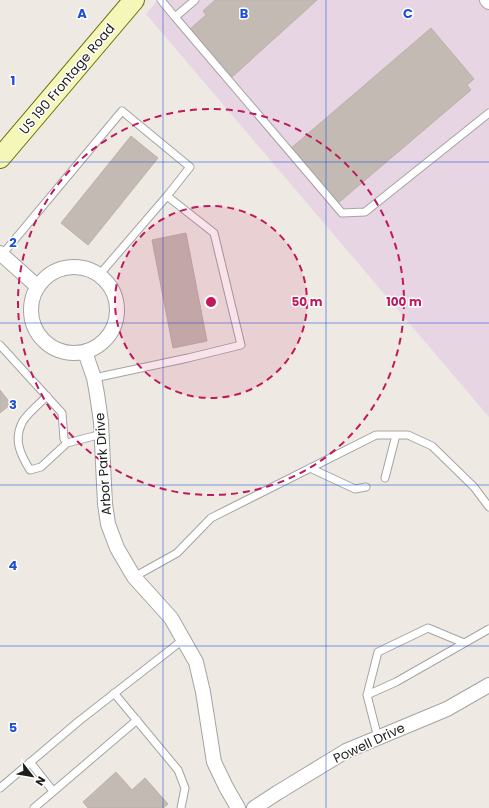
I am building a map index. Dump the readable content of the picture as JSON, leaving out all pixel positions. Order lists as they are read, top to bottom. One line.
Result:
{"streets":{"main road":["US 190 Frontage Road"],"street":["Arbor Park Drive","Powell Drive"]},"north":"bottom right","grid":{"columns":["A","B","C"],"rows":["1","2","3","4","5"]},"rings":["50 m","100 m"]}
